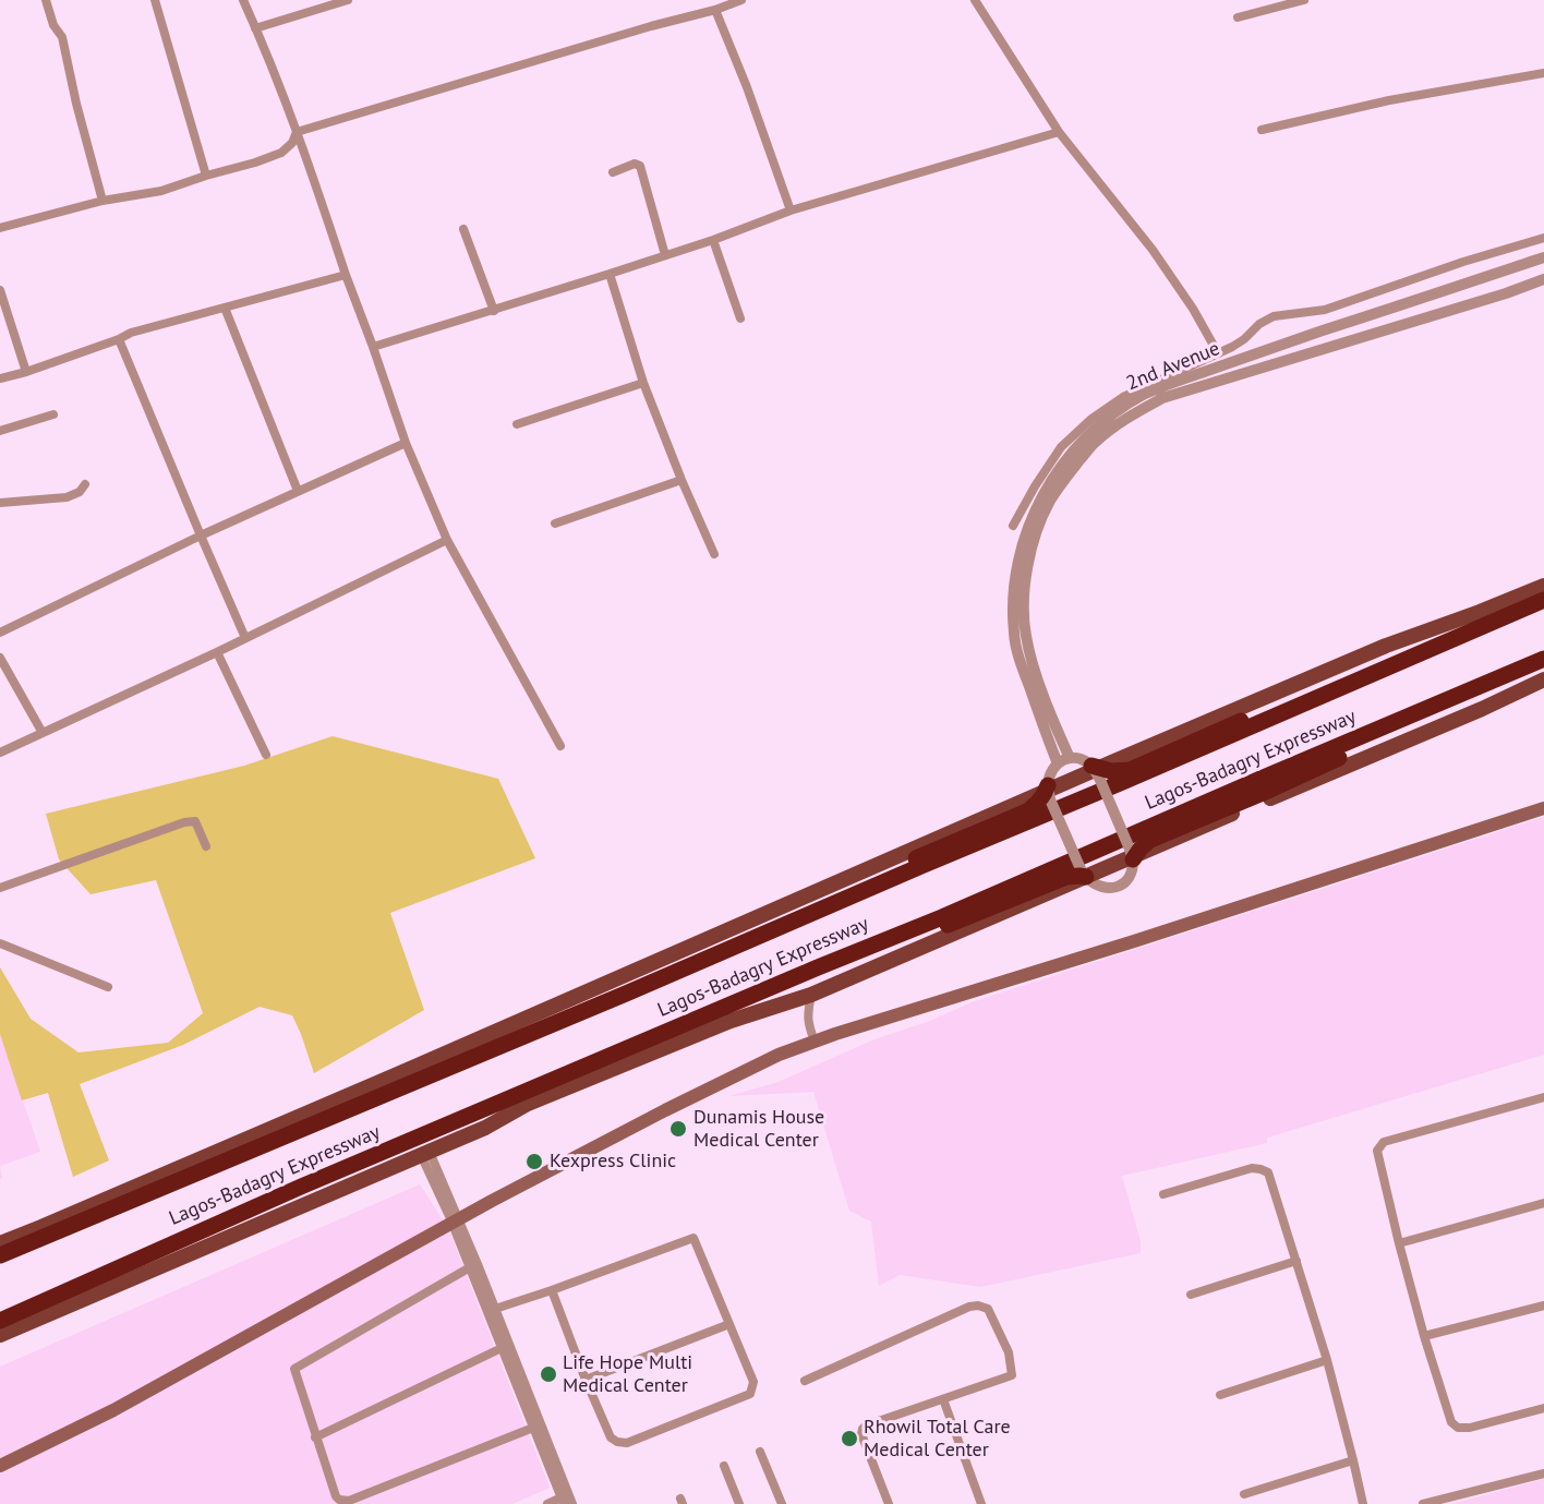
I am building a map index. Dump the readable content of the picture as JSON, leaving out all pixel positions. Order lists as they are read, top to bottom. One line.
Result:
{"streets":{"highway":["Lagos-Badagry Expressway"],"street":["2nd Avenue"]},"places":["Dunamis House Medical Center","Kexpress Clinic","Life Hope Multi Medical Center","Rhowil Total Care Medical Center"]}
